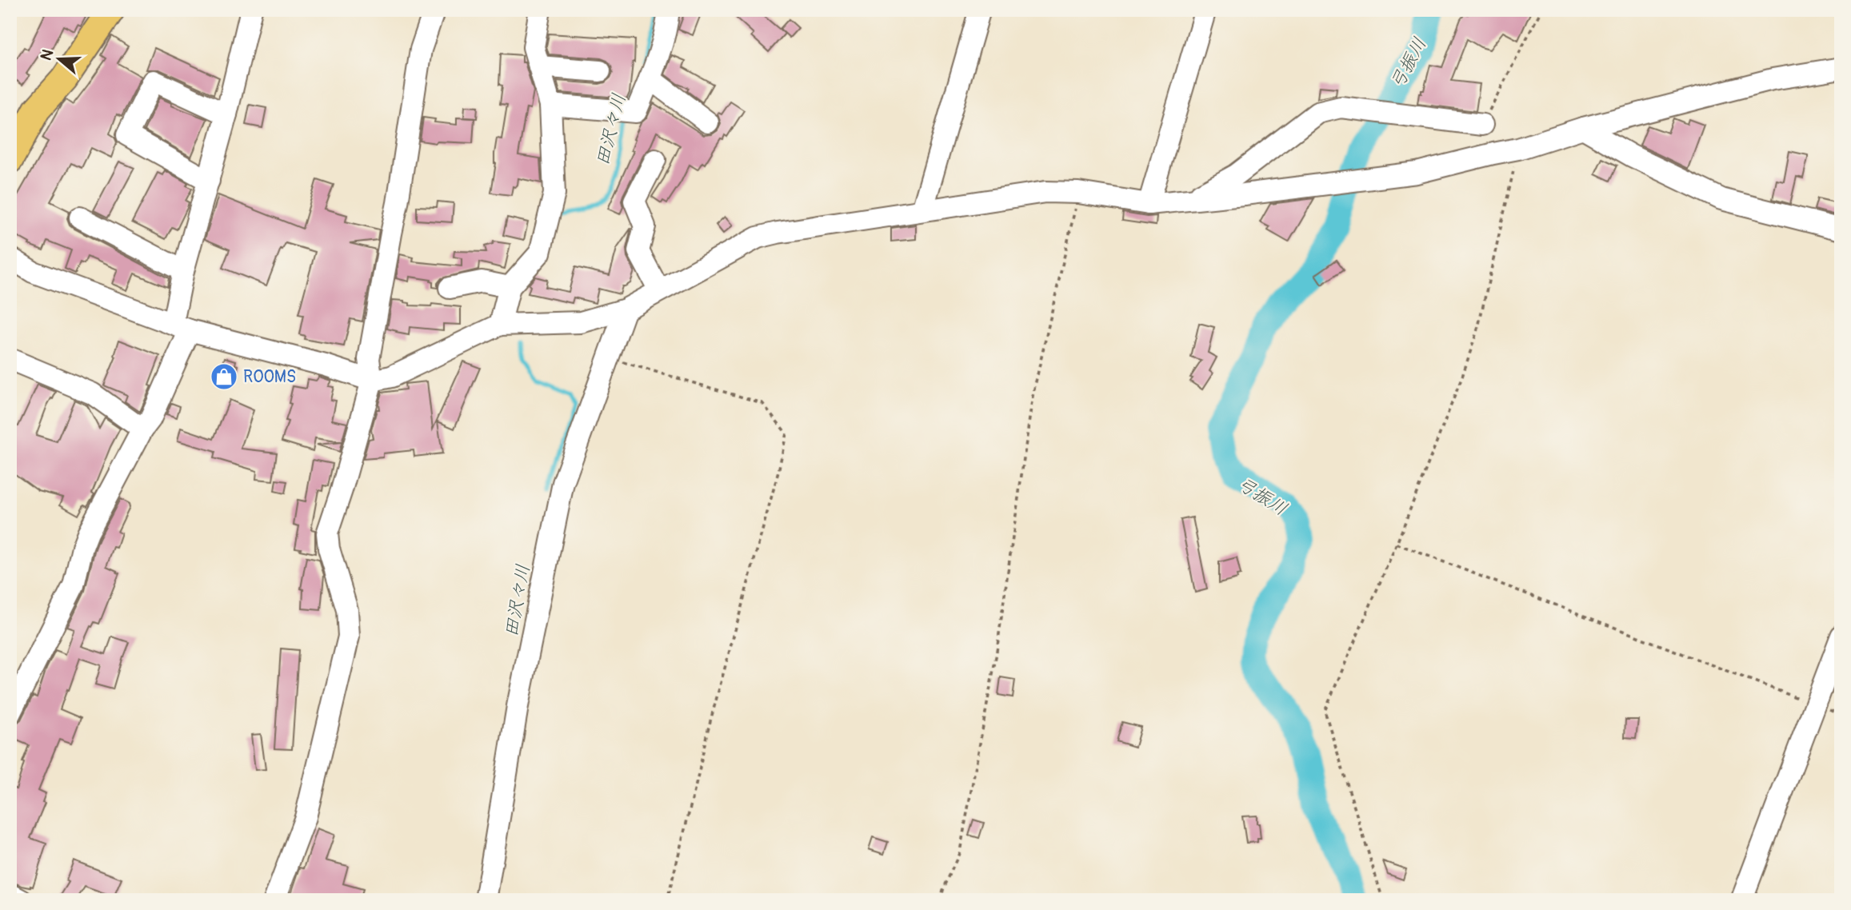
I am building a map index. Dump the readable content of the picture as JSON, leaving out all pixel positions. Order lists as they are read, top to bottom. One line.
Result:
{"water":["弓振川","田沢々川"],"places":{"shop":["ROOMS"]},"north":"left"}
